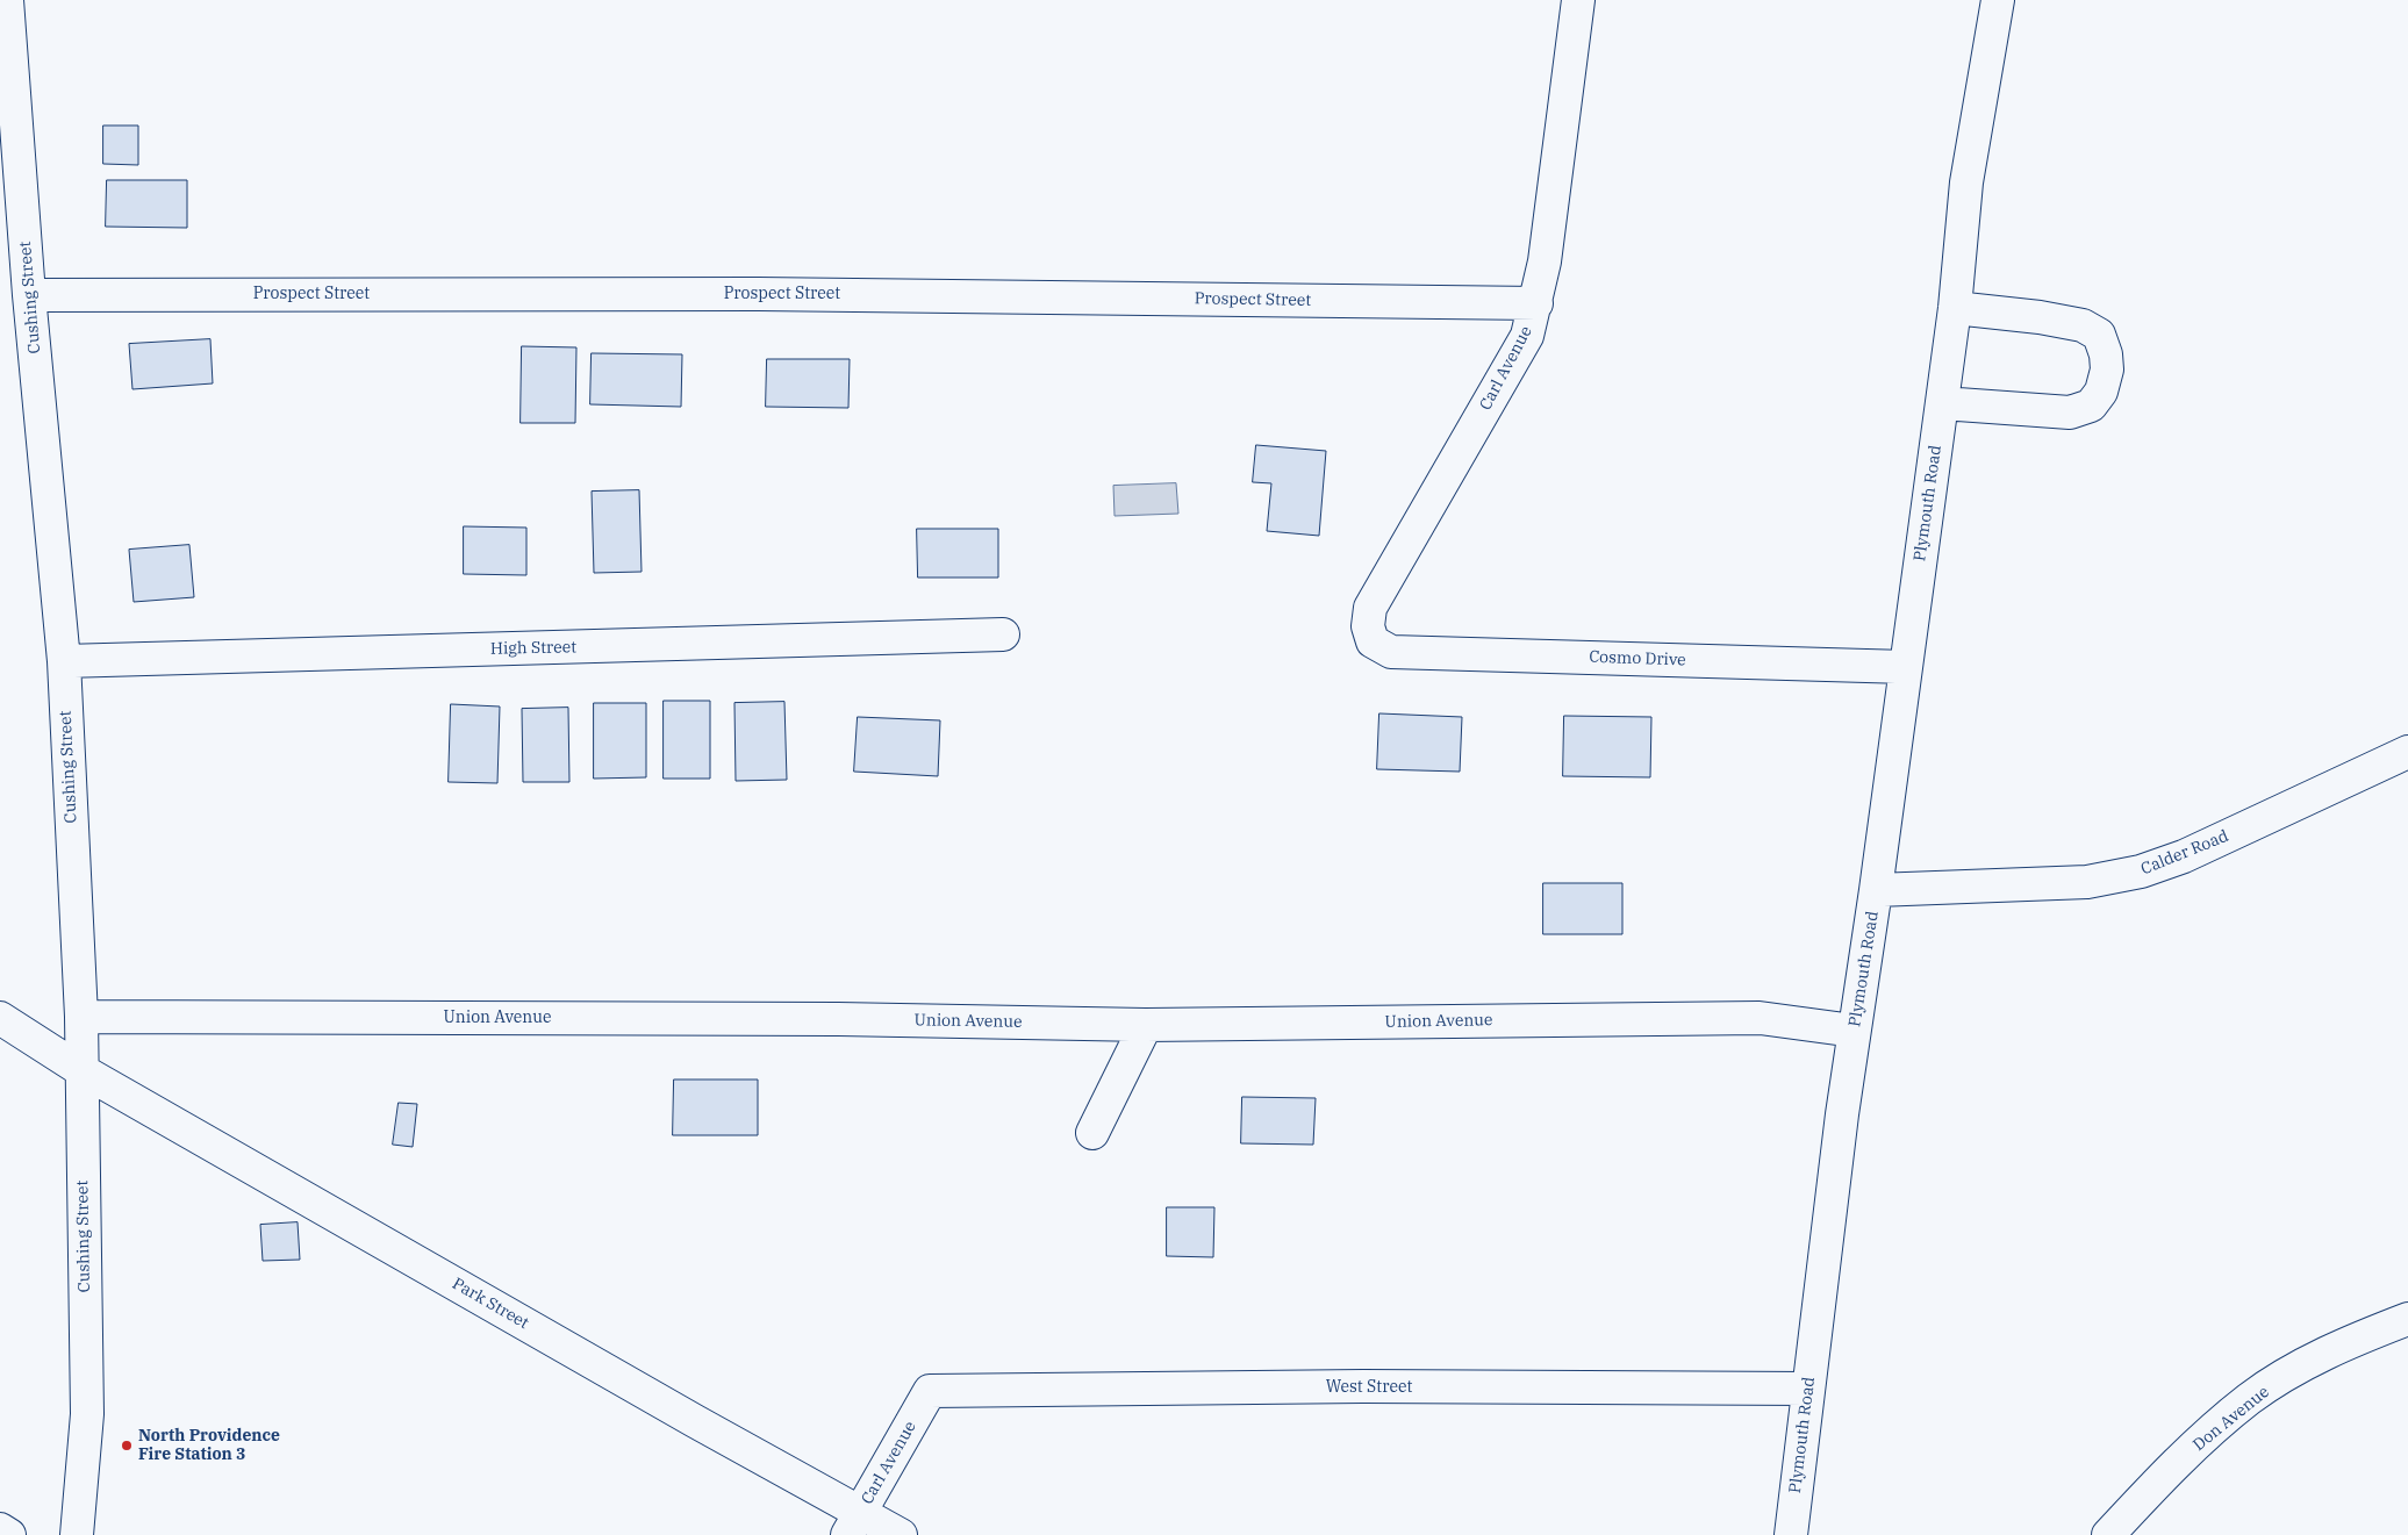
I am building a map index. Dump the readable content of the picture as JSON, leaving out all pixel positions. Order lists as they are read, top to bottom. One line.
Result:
{"streets":{"street":["Prospect Street","Cushing Street","Carl Avenue","Plymouth Road","High Street","Cosmo Drive","Calder Road","Union Avenue","Park Street","West Street","Don Avenue"]},"crossings":[["Prospect Street","Cushing Street"],["Prospect Street","Carl Avenue"],["Cushing Street","High Street"],["Cushing Street","Union Avenue"],["Cushing Street","Park Street"],["Carl Avenue","Cosmo Drive"],["Carl Avenue","Park Street"],["Carl Avenue","West Street"],["Plymouth Road","Cosmo Drive"],["Plymouth Road","Calder Road"],["Plymouth Road","Union Avenue"],["Plymouth Road","West Street"]],"places":["North Providence Fire Station 3"]}
